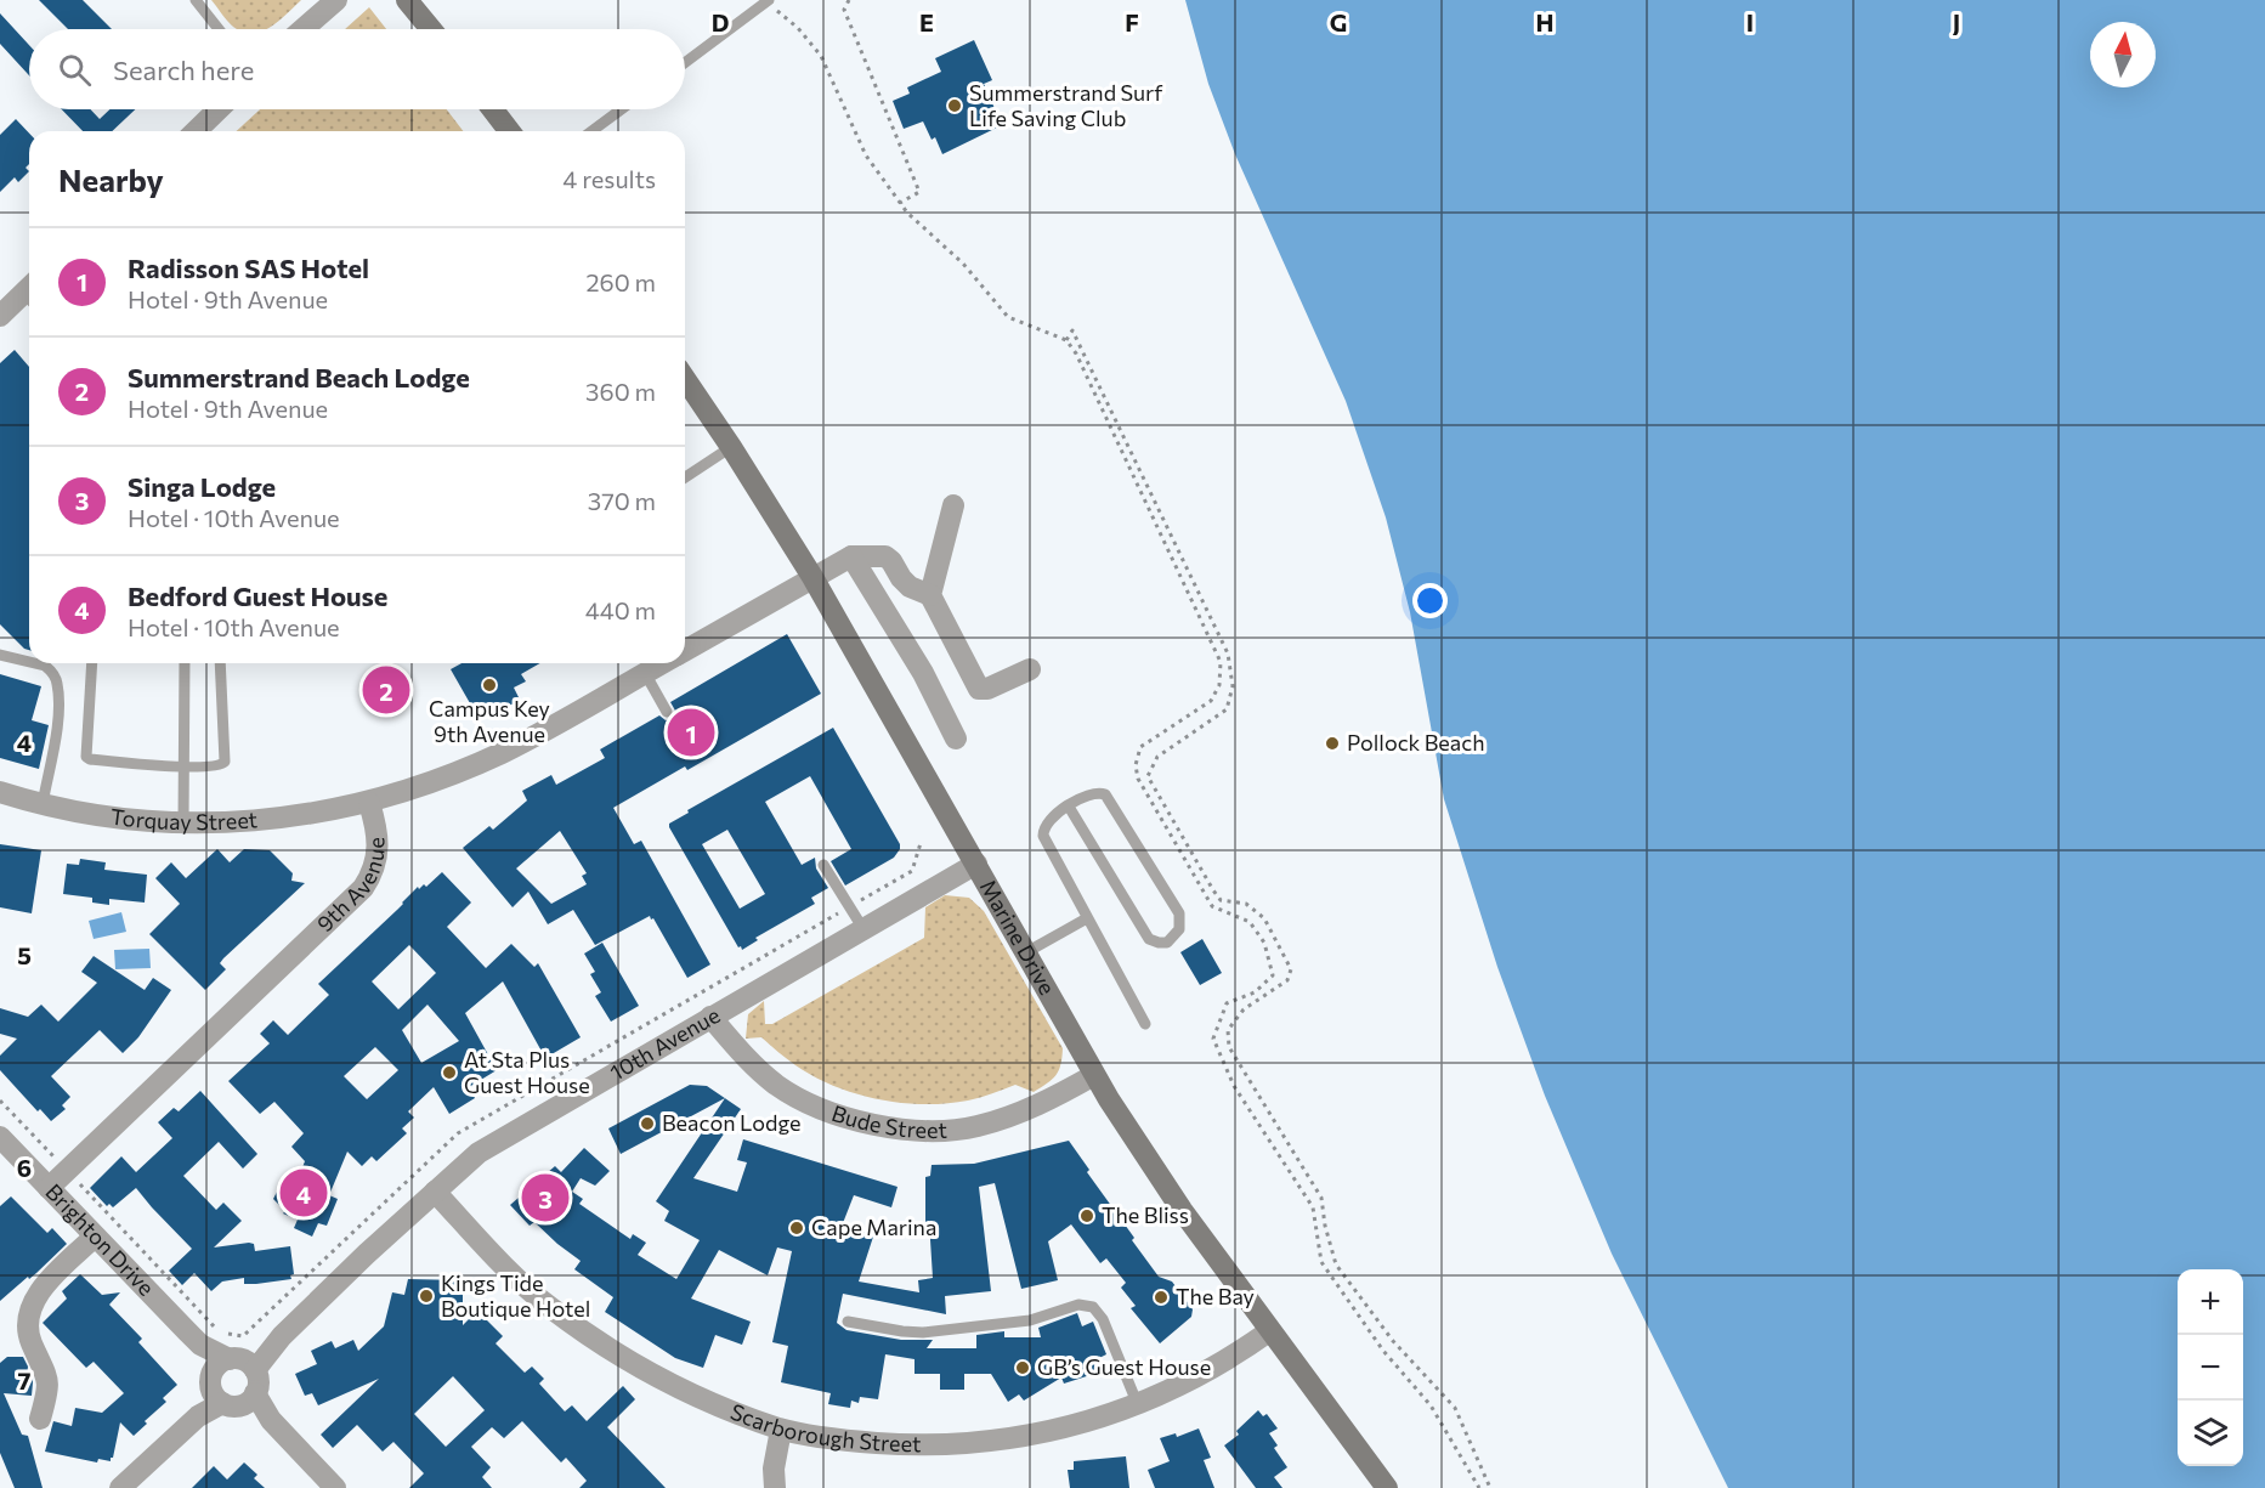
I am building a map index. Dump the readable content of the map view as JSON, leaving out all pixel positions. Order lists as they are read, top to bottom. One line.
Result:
{"streets":{"main road":["Marine Drive"],"street":["Torquay Street","9th Avenue","10th Avenue","Bude Street","Brighton Drive","Scarborough Street"]},"crossings":[["Torquay Street","9th Avenue"],["9th Avenue","Marine Drive"],["9th Avenue","Brighton Drive"],["Marine Drive","10th Avenue"],["Marine Drive","Bude Street"],["Marine Drive","Scarborough Street"],["10th Avenue","Bude Street"],["10th Avenue","Brighton Drive"],["10th Avenue","Scarborough Street"]],"places":["Summerstrand Surf Life Saving Club","Campus Key 9th Avenue","Pollock Beach","At Sta Plus Guest House","Beacon Lodge","The Bliss","Cape Marina","Kings Tide Boutique Hotel","The Bay","GB’s Guest House"],"north":"top","page":{"search":"Search here","heading":["Nearby","4 results"],"list":[{"mark":"1","name":"Radisson SAS Hotel","note":"Hotel · 9th Avenue","value":"260 m"},{"mark":"2","name":"Summerstrand Beach Lodge","note":"Hotel · 9th Avenue","value":"360 m"},{"mark":"3","name":"Singa Lodge","note":"Hotel · 10th Avenue","value":"370 m"},{"mark":"4","name":"Bedford Guest House","note":"Hotel · 10th Avenue","value":"440 m"}],"pins":["2","1","4","3"],"map_buttons":["+","−"]},"grid":{"columns":["D","E","F","G","H","I","J"],"rows":["4","5","6","7"]}}
